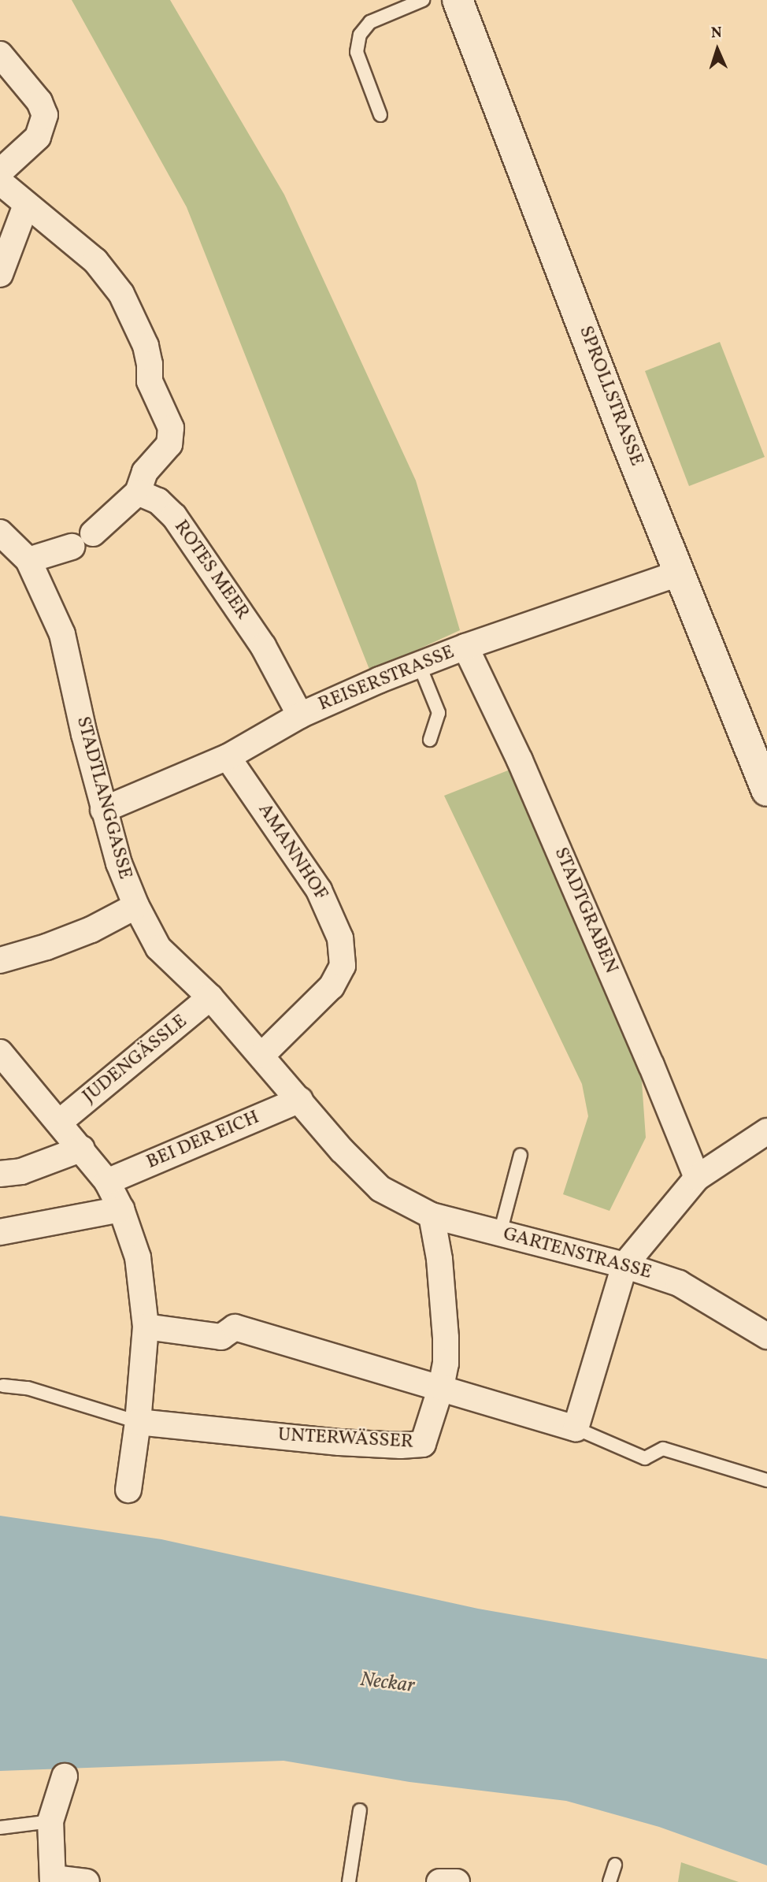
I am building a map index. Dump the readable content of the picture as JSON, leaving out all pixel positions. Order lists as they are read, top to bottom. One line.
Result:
{"streets":{"main road":["SPROLLSTRASSE"],"street":["ROTES MEER","REISERSTRASSE","STADTLANGGASSE","AMANNHOF","STADTGRABEN","JUDENGÄSSLE","BEI DER EICH","GARTENSTRASSE","UNTERWÄSSER"]},"crossings":[["SPROLLSTRASSE","REISERSTRASSE"],["ROTES MEER","REISERSTRASSE"],["REISERSTRASSE","STADTLANGGASSE"],["REISERSTRASSE","AMANNHOF"],["REISERSTRASSE","STADTGRABEN"],["STADTLANGGASSE","AMANNHOF"],["STADTLANGGASSE","JUDENGÄSSLE"],["STADTLANGGASSE","BEI DER EICH"],["STADTLANGGASSE","GARTENSTRASSE"],["GARTENSTRASSE","UNTERWÄSSER"]],"water":["Neckar"],"north":"top"}
